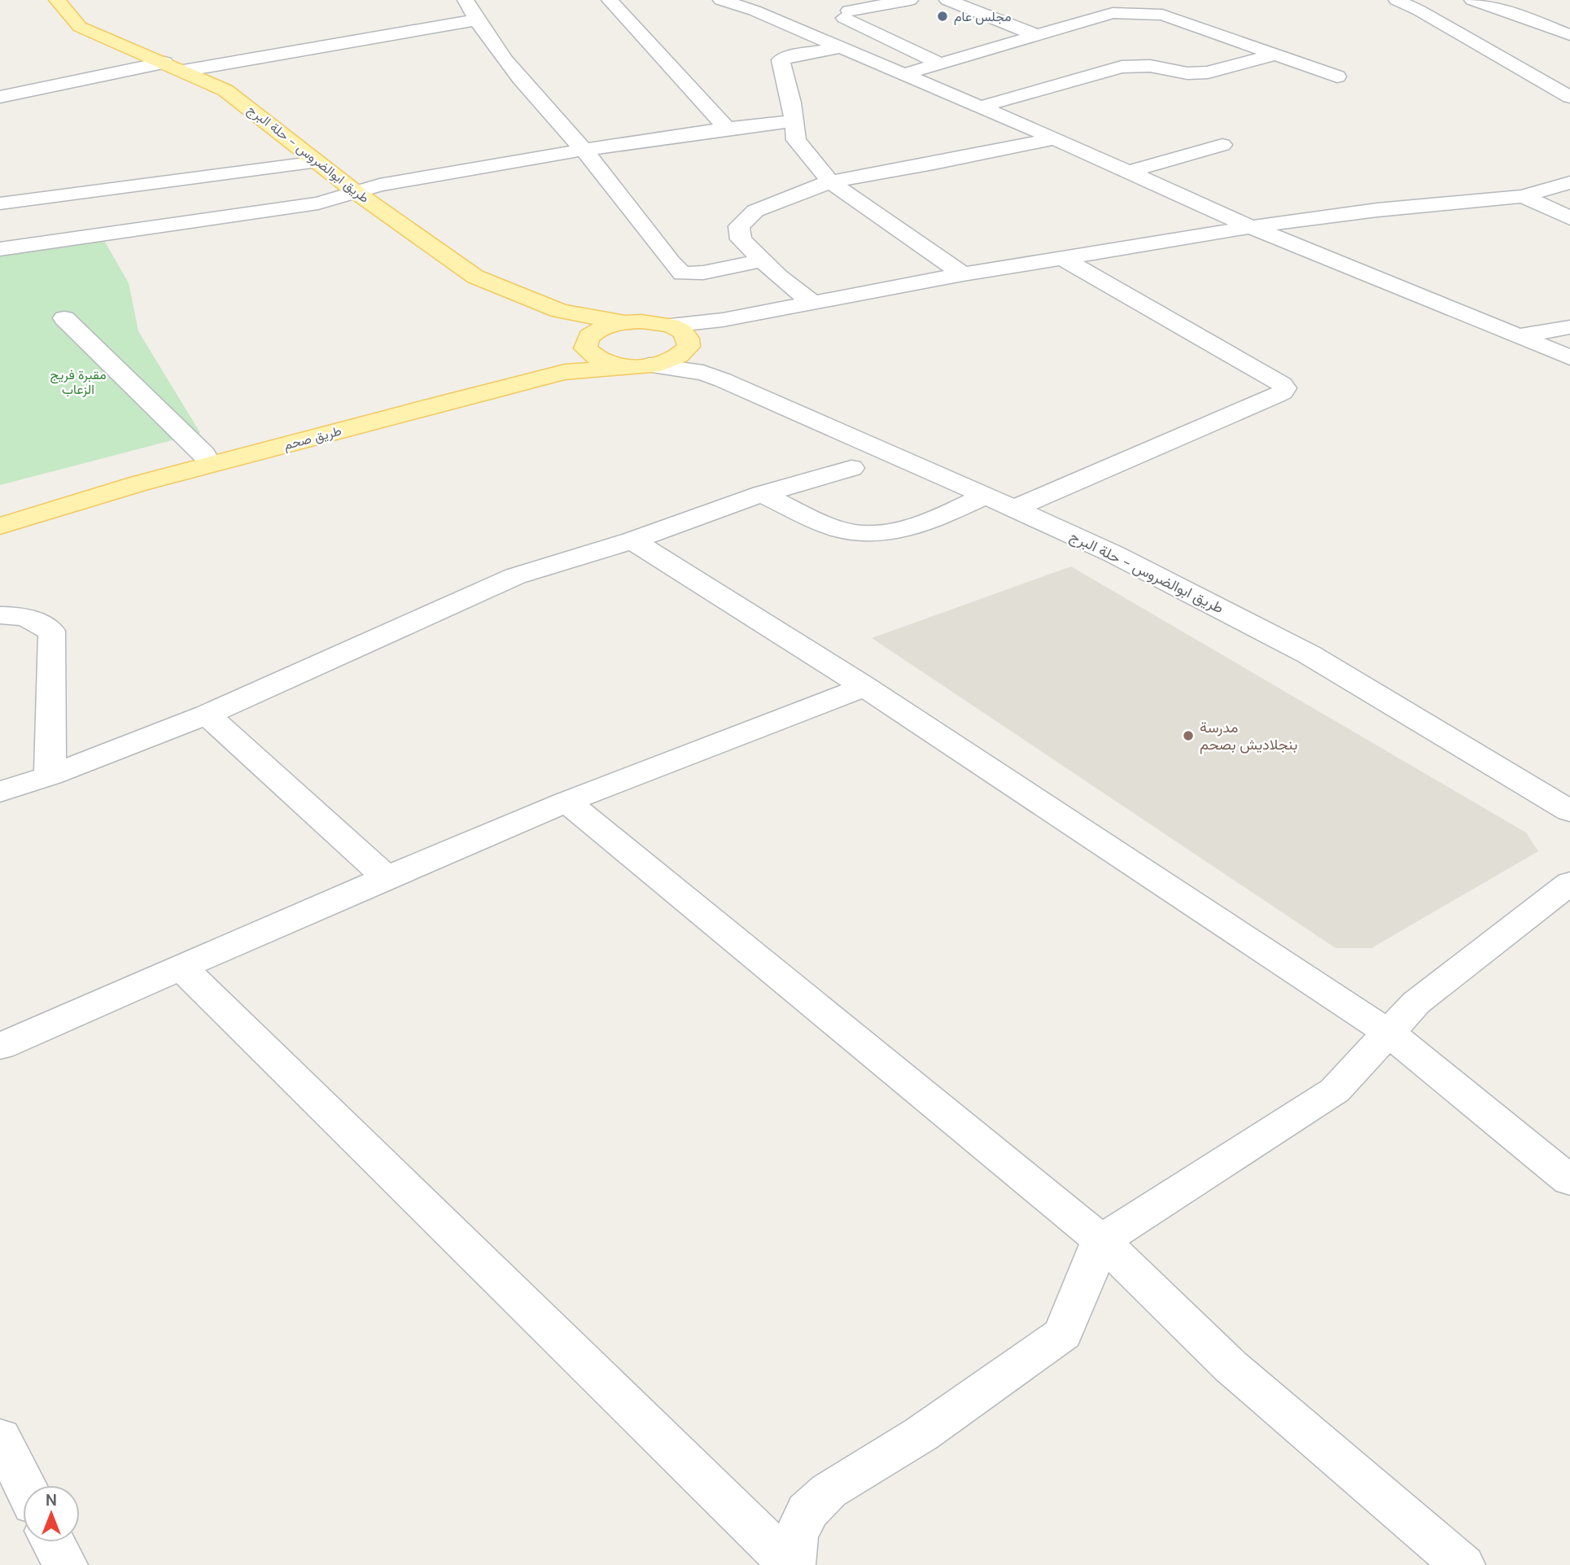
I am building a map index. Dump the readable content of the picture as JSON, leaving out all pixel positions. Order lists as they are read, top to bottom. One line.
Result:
{"streets":{"main road":["طريق ابوالضروس - حلة البرج","طريق صحم"]},"crossings":[["طريق ابوالضروس - حلة البرج","طريق صحم"]],"parks":["مقبرة فريج الزعاب"],"places":["مجلس عام","مدرسة بنجلاديش بصحم"],"north":"top"}
